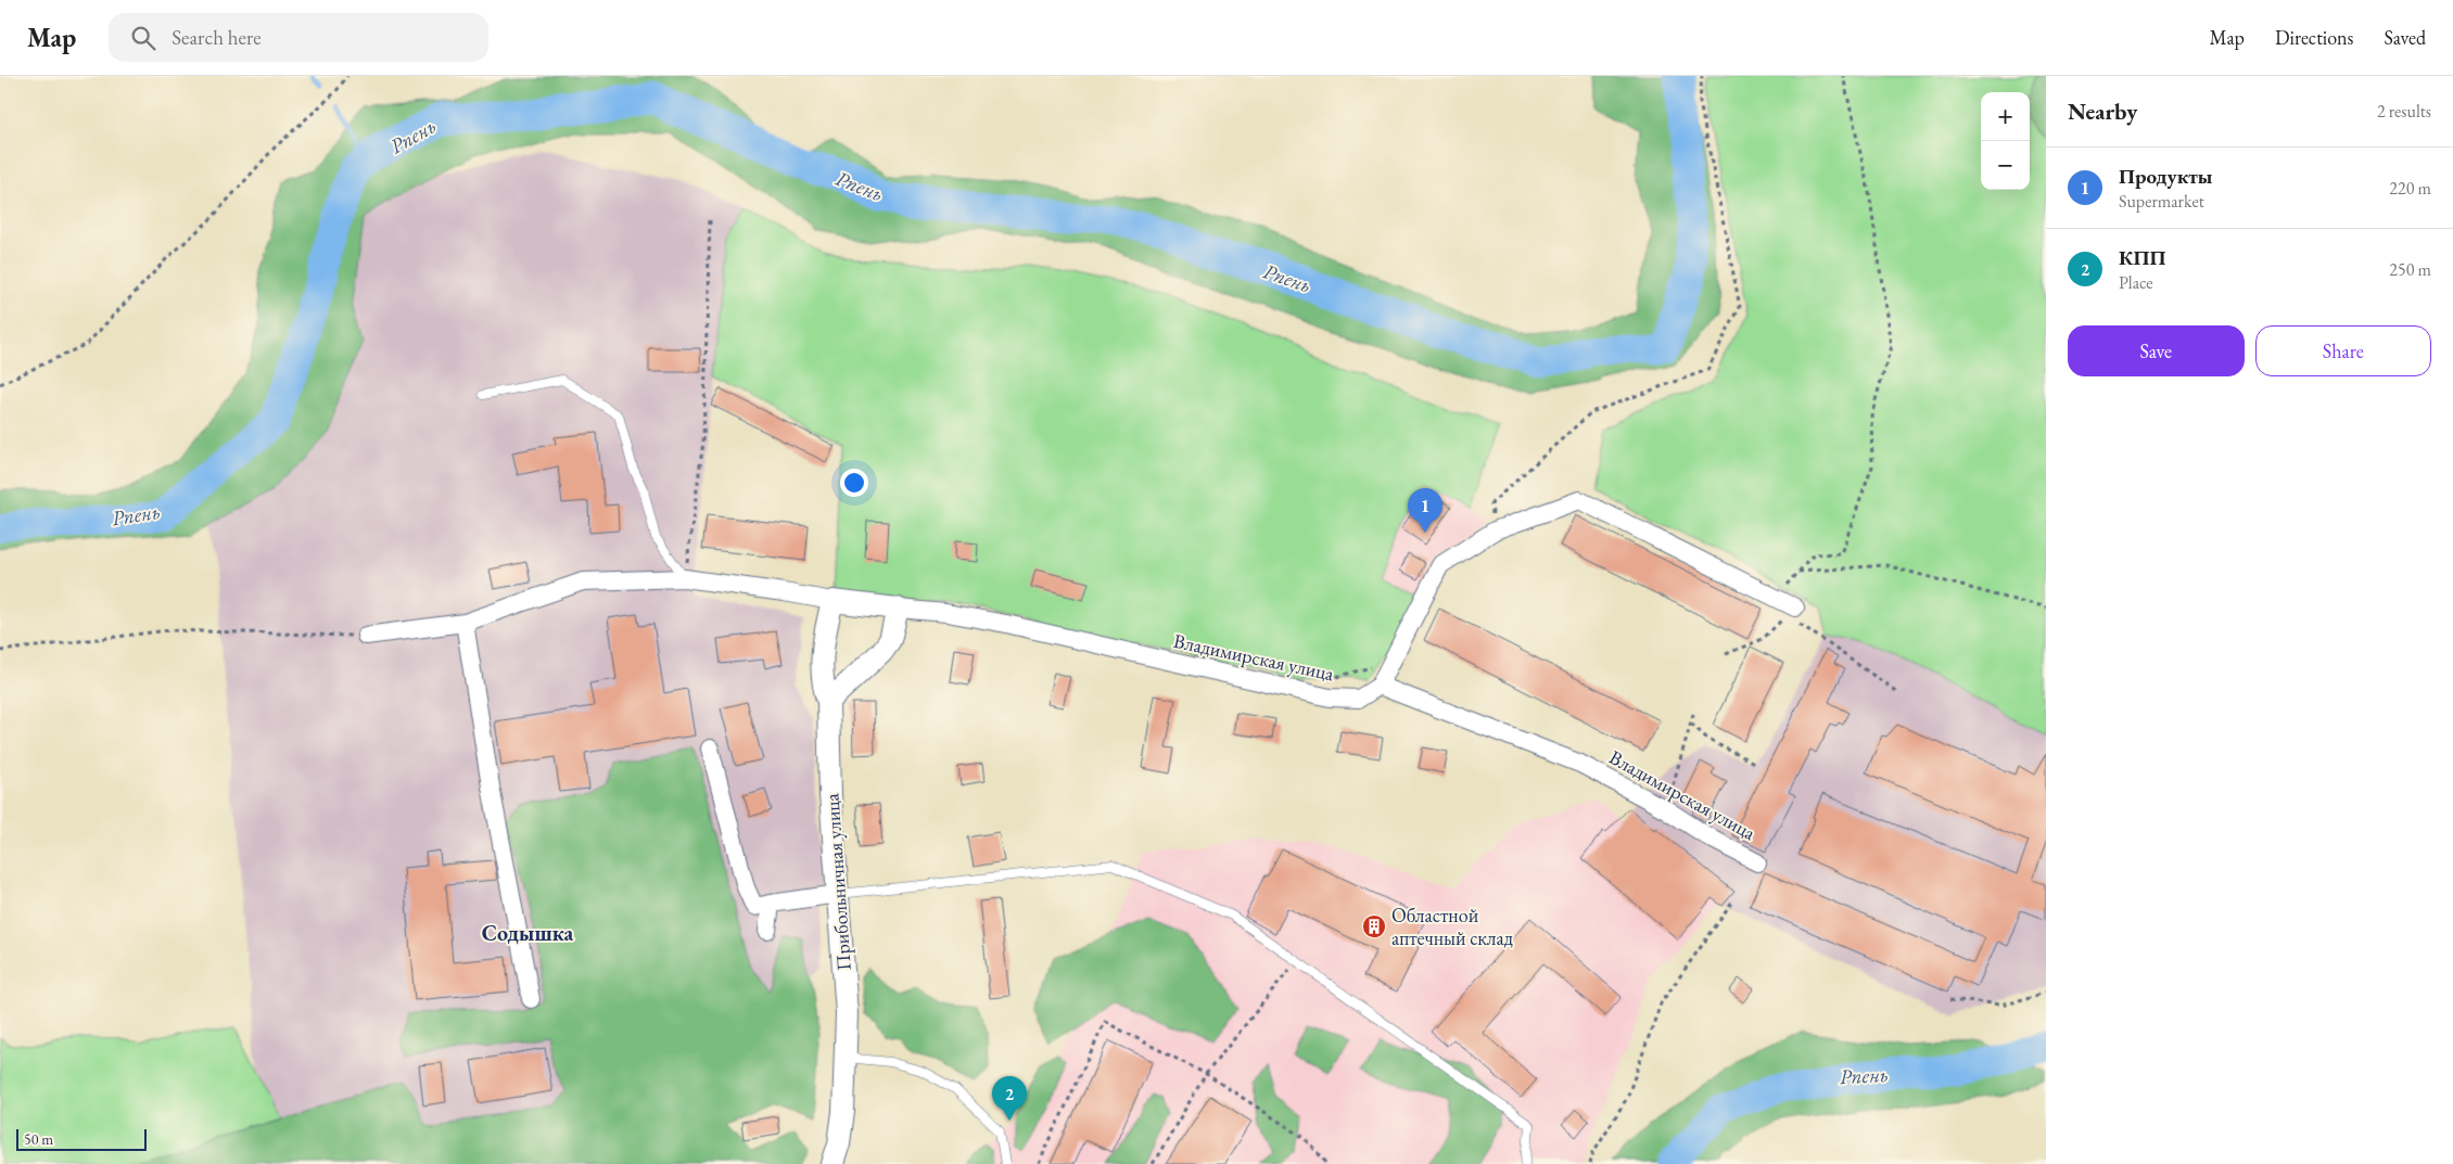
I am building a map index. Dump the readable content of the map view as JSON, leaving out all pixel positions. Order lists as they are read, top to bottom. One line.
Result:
{"streets":{"street":["Владимирская улица","Прибольничная улица"]},"districts":["Содышка"],"water":["Рпень"],"places":{"building":["Областной аптечный склад"]},"scale_bar":"50 m","page":{"header":"Map","search":"Search here","nav":["Map","Directions","Saved"],"heading":["Nearby","2 results"],"map_buttons":["+","−"],"list":[{"mark":"1","name":"Продукты","note":"Supermarket","value":"220 m"},{"mark":"2","name":"КПП","note":"Place","value":"250 m"}],"buttons":["Save","Share"],"pins":["1","2"],"scale":"50 m"}}
